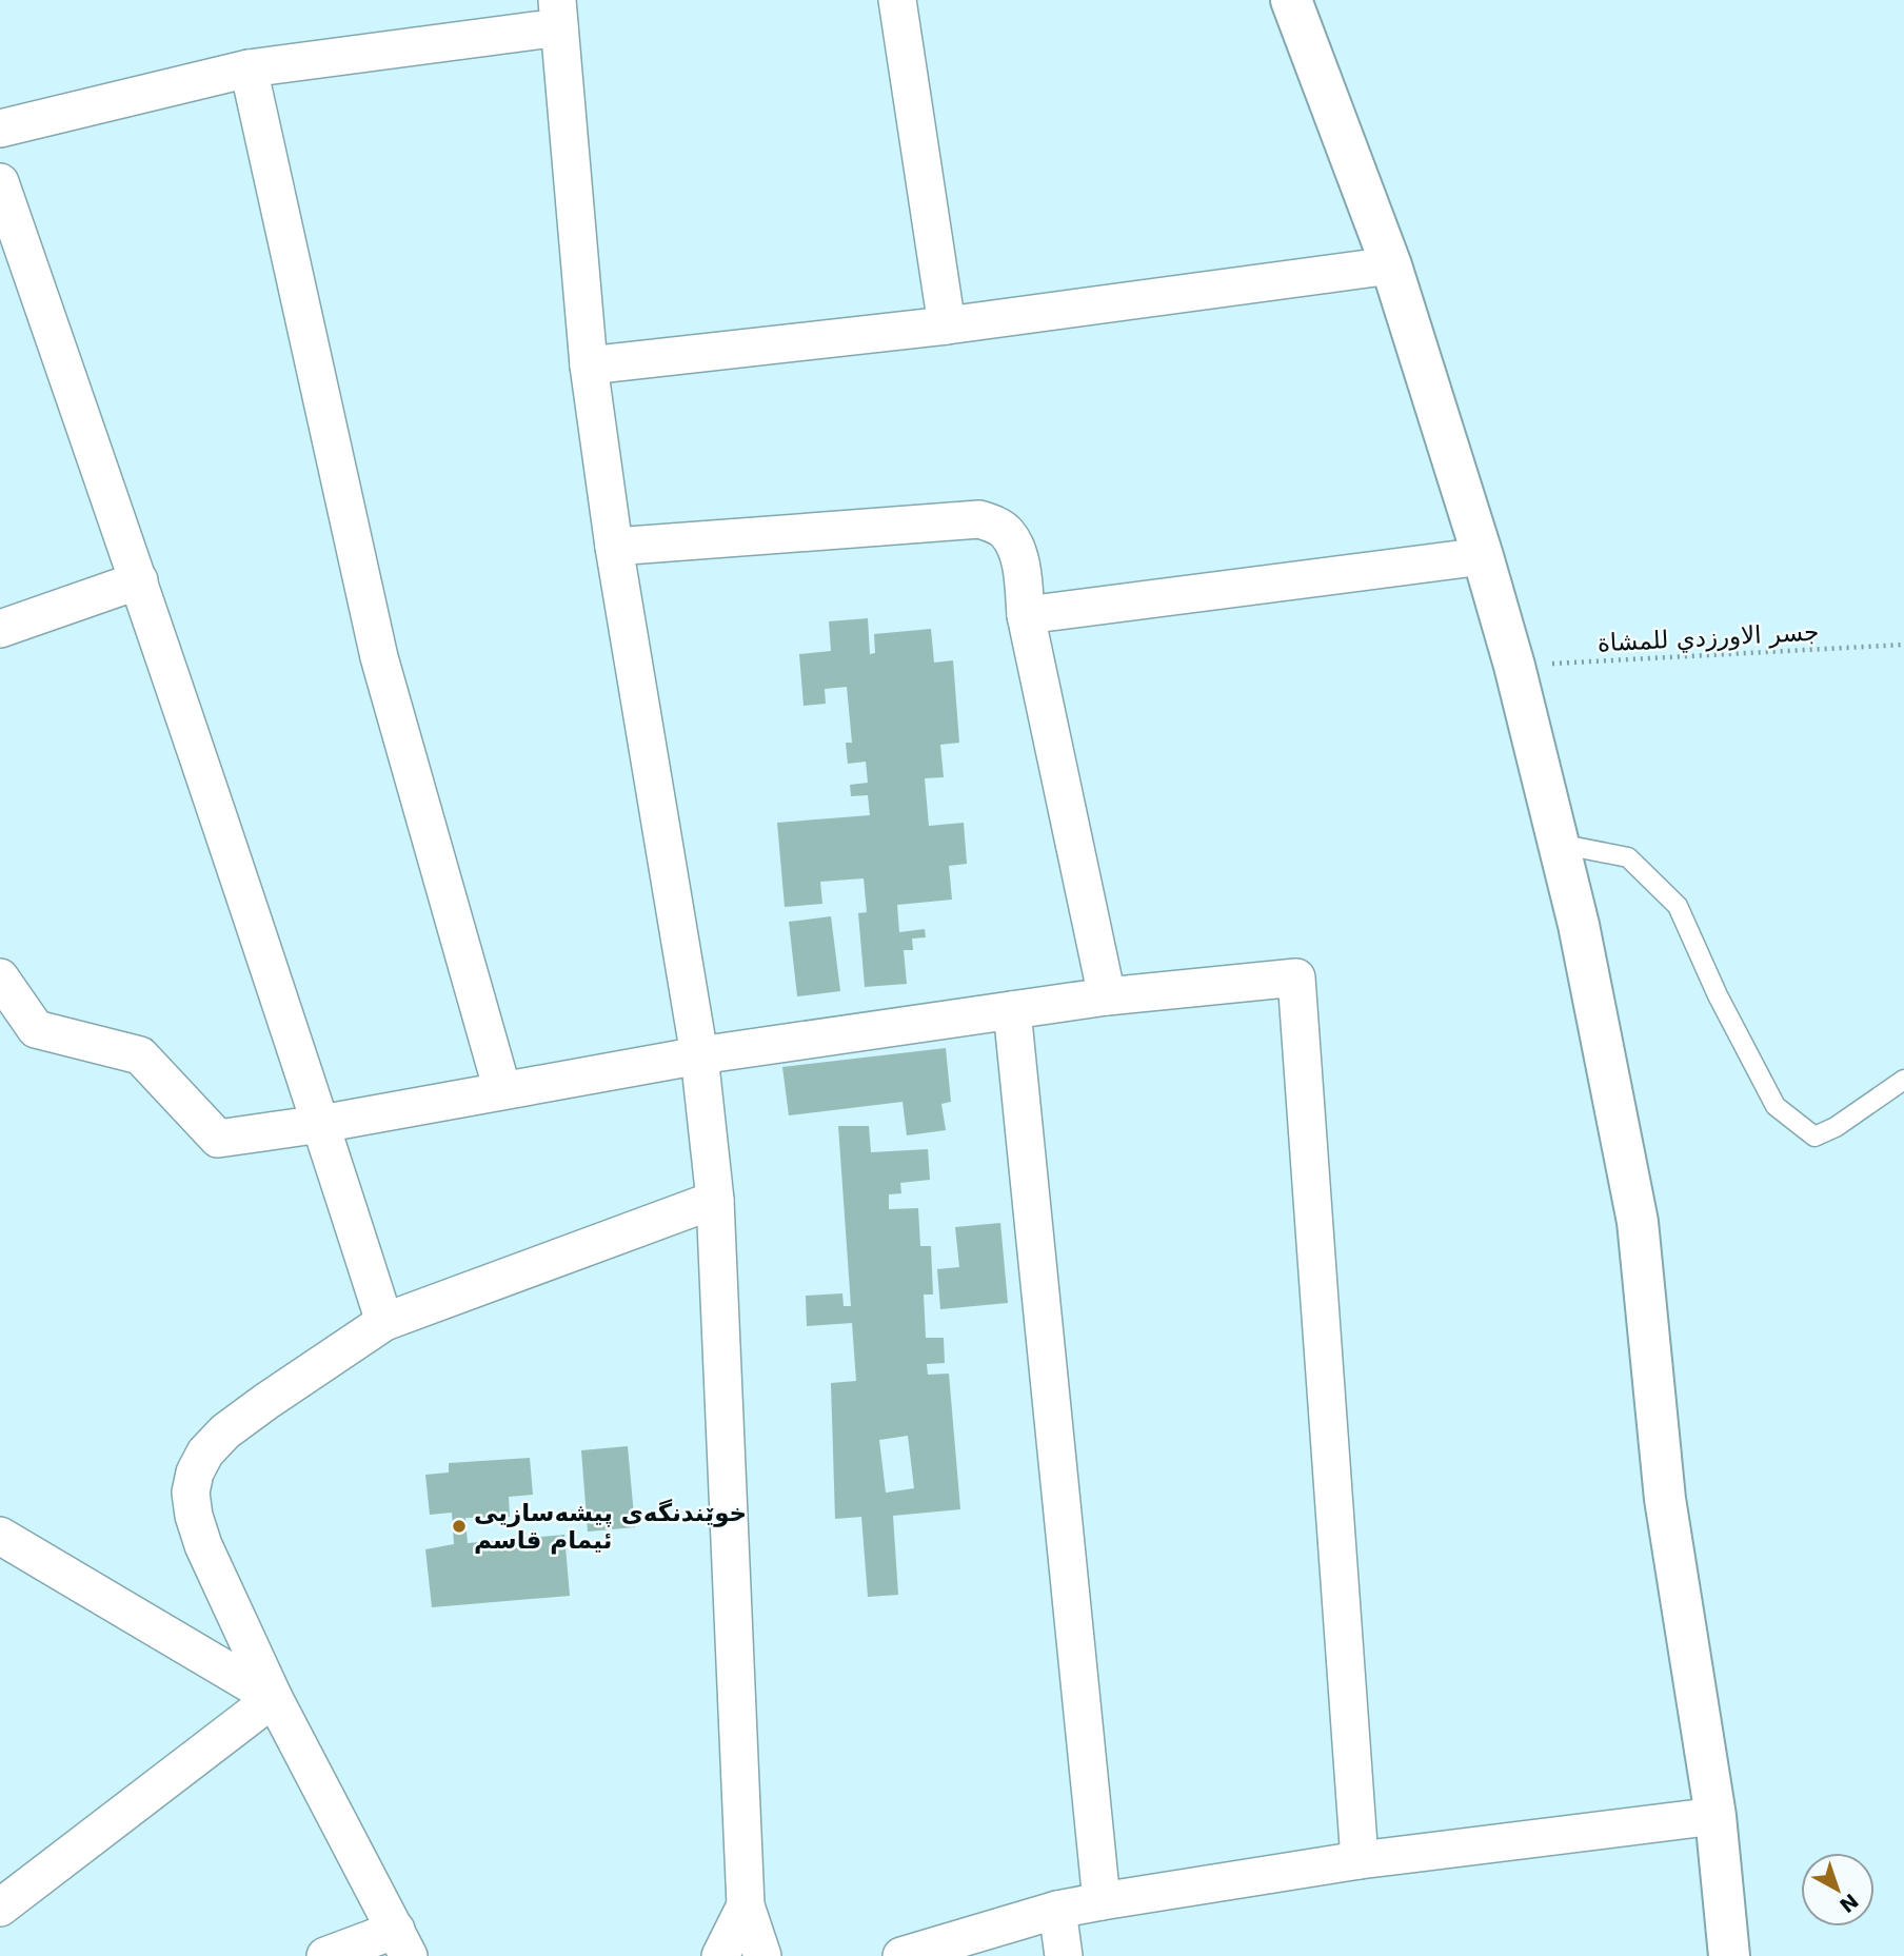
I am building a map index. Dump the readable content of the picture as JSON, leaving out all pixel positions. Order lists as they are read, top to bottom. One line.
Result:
{"streets":{"path":["جسر الاورزدي للمشاة"]},"places":["خوێندنگەی پیشەسازیی ئیمام قاسم"],"north":"bottom right"}
